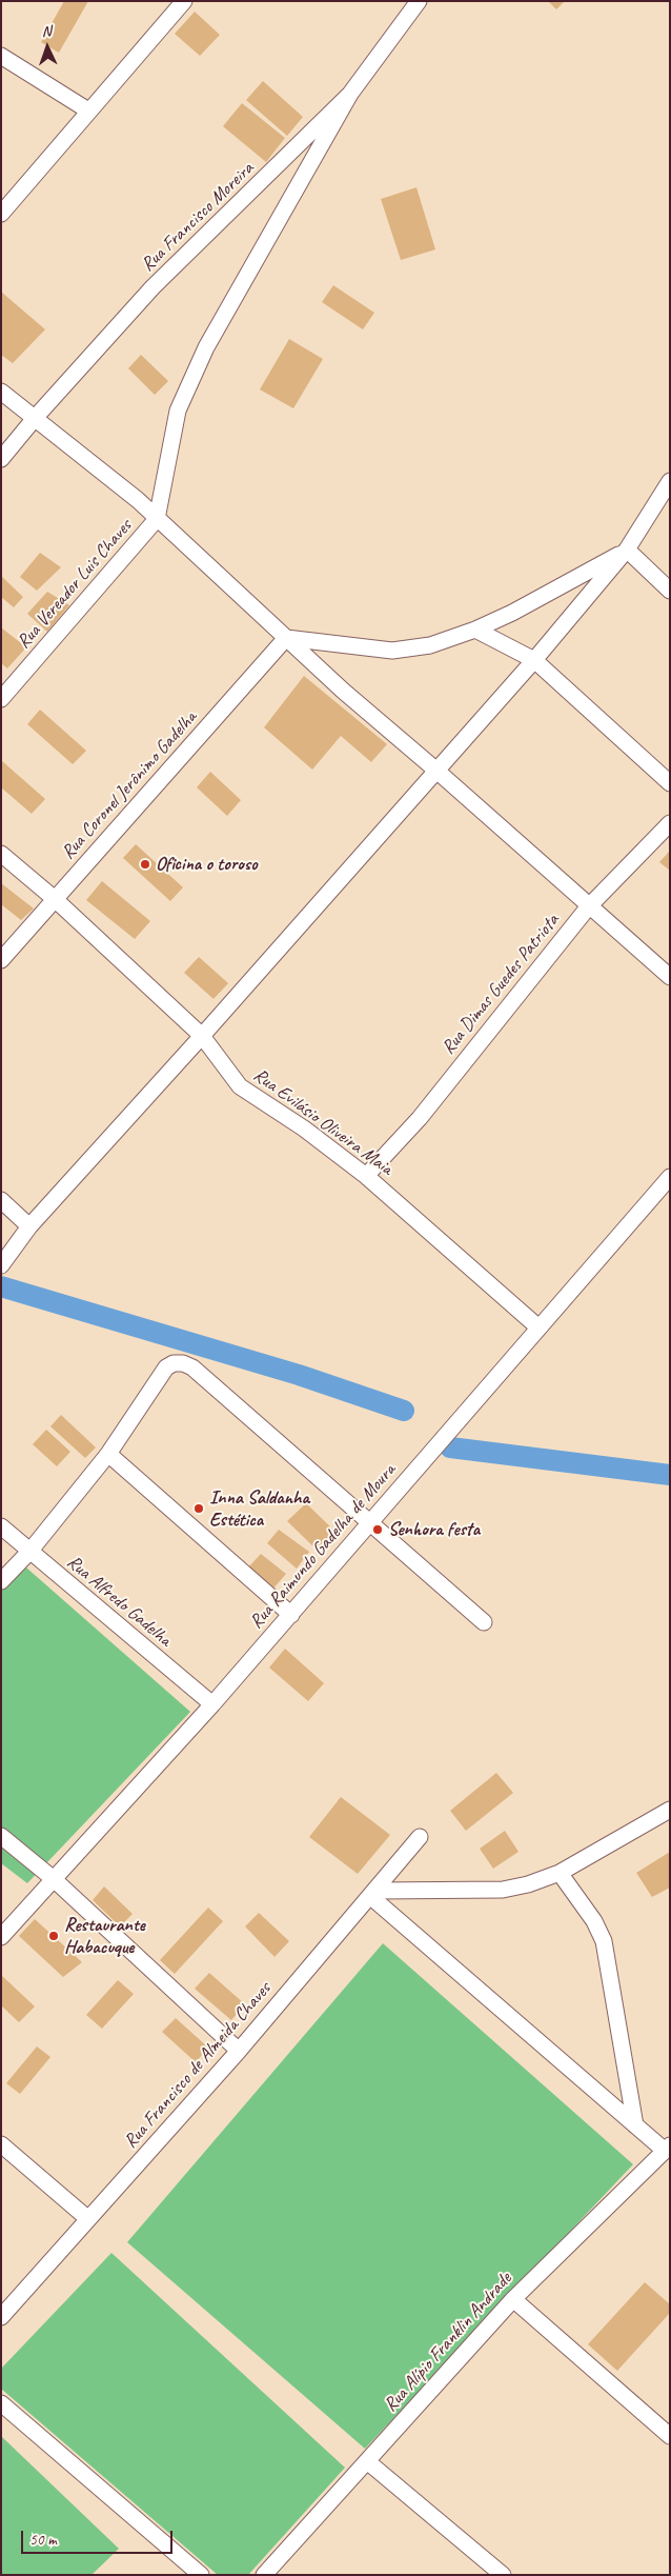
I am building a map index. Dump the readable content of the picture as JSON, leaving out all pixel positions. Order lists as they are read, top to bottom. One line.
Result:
{"streets":{"street":["Rua Francisco Moreira","Rua Vereador Luis Chaves","Rua Coronel Jerônimo Gadelha","Rua Dimas Guedes Patriota","Rua Evilásio Oliveira Maia","Rua Raimundo Gadelha de Moura","Rua Alfredo Gadelha","Rua Francisco de Almeida Chaves","Rua Alípio Franklin Andrade"]},"crossings":[["Rua Coronel Jerônimo Gadelha","Rua Evilásio Oliveira Maia"],["Rua Dimas Guedes Patriota","Rua Evilásio Oliveira Maia"],["Rua Evilásio Oliveira Maia","Rua Raimundo Gadelha de Moura"],["Rua Raimundo Gadelha de Moura","Rua Alfredo Gadelha"]],"places":["Oficina o toroso","Inna Saldanha Estética","Senhora festa","Restaurante Habacuque"],"scale_bar":"50 m","north":"top"}
